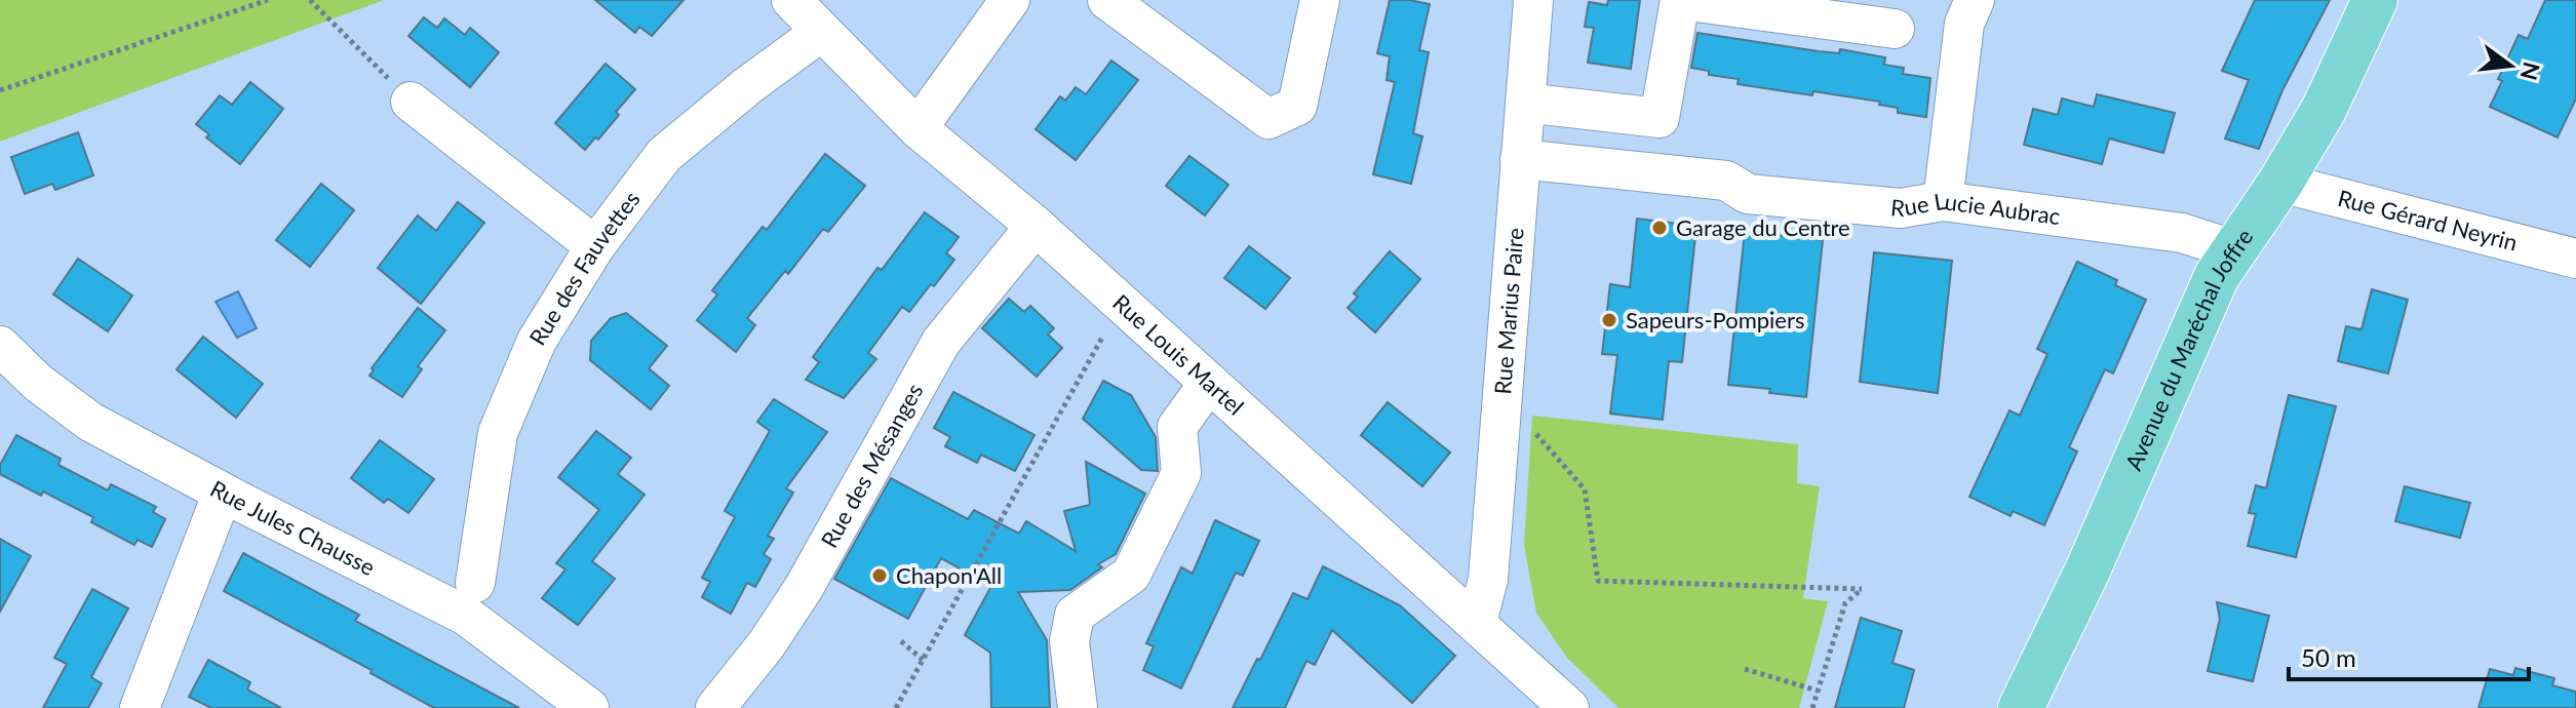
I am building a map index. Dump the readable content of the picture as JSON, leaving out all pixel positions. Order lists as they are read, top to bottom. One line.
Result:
{"streets":{"main road":["Avenue du Maréchal Joffre"],"street":["Rue Lucie Aubrac","Rue Gérard Neyrin","Rue des Fauvettes","Rue Marius Paire","Rue Louis Martel","Rue des Mésanges","Rue Jules Chausse"]},"crossings":[["Rue Lucie Aubrac","Rue Marius Paire"],["Rue Lucie Aubrac","Avenue du Maréchal Joffre"],["Rue Gérard Neyrin","Avenue du Maréchal Joffre"],["Rue des Fauvettes","Rue Louis Martel"],["Rue Marius Paire","Rue Louis Martel"],["Rue Louis Martel","Rue des Mésanges"]],"places":["Garage du Centre","Sapeurs-Pompiers","Chapon'All"],"scale_bar":"50 m","north":"right"}
